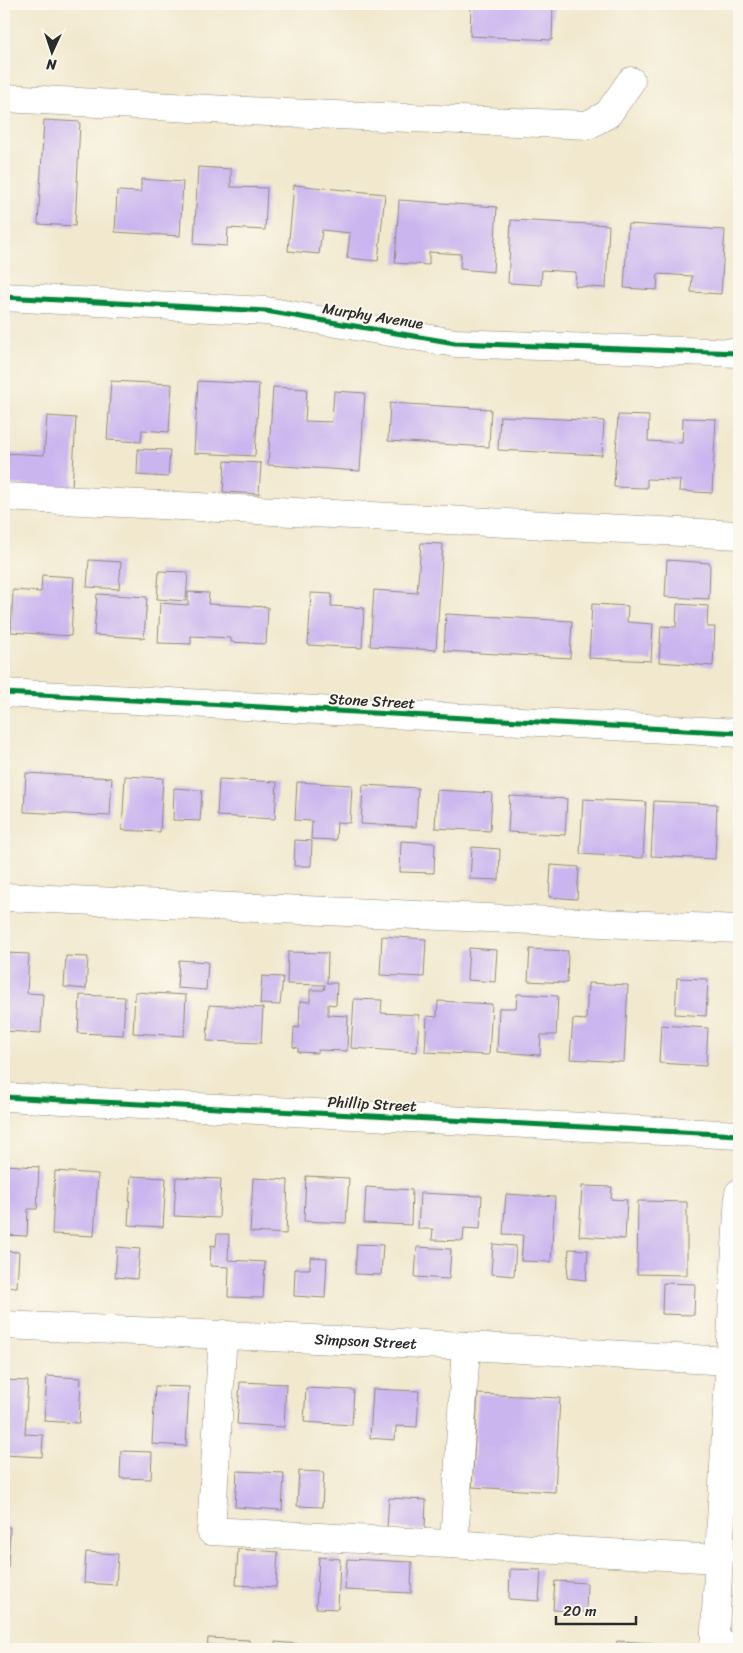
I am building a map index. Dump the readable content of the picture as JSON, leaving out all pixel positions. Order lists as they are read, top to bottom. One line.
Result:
{"streets":{"street":["Murphy Avenue","Stone Street","Phillip Street","Simpson Street"]},"scale_bar":"20 m","north":"bottom"}
